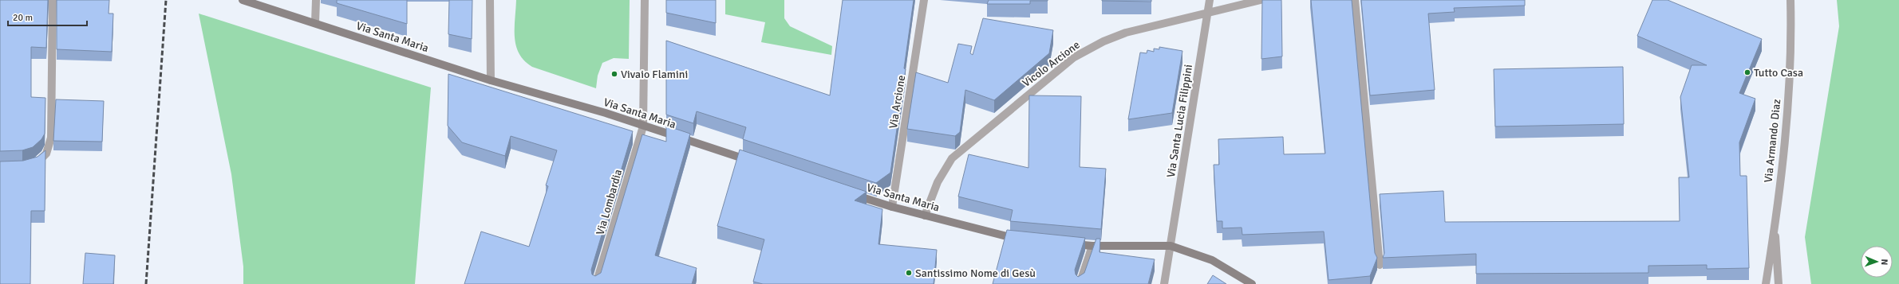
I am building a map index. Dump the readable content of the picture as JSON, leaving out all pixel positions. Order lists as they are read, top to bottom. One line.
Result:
{"streets":{"main road":["Via Santa Maria"],"street":["Vicolo Arcione","Via Arcione","Via Santa Lucia Filippini","Via Armando Diaz","Via Lombardia"]},"crossings":[["Via Santa Maria","Vicolo Arcione"],["Via Santa Maria","Via Arcione"],["Via Santa Maria","Via Lombardia"],["Vicolo Arcione","Via Santa Lucia Filippini"]],"places":["Tutto Casa","Vivaio Flamini","Santissimo Nome di Gesù"],"scale_bar":"20 m","north":"right"}
